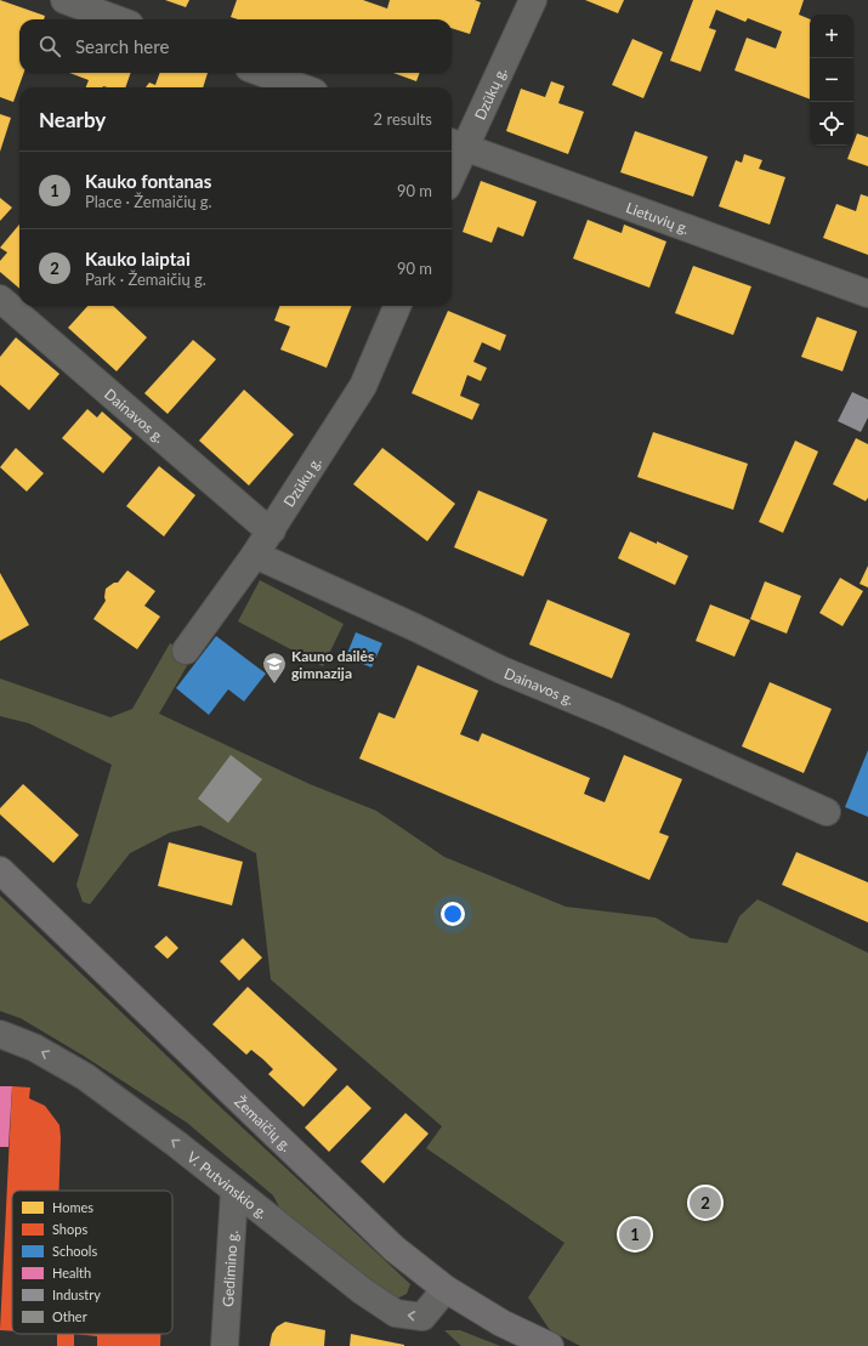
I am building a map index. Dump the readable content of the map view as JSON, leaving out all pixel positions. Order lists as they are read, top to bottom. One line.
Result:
{"streets":{"street":["Dzūkų g.","Lietuvių g.","Dainavos g.","Žemaičių g.","V. Putvinskio g.","Gedimino g."]},"crossings":[["Dzūkų g.","Lietuvių g."],["Dzūkų g.","Dainavos g."],["Žemaičių g.","V. Putvinskio g."],["V. Putvinskio g.","Gedimino g."]],"one_way":["V. Putvinskio g."],"places":{"school or university":["Kauno dailės gimnazija"]},"legend":["Homes","Shops","Schools","Health","Industry","Other"],"page":{"map_buttons":["+","−"],"search":"Search here","heading":["Nearby","2 results"],"list":[{"mark":"1","name":"Kauko fontanas","note":"Place · Žemaičių g.","value":"90 m"},{"mark":"2","name":"Kauko laiptai","note":"Park · Žemaičių g.","value":"90 m"}],"pins":["2","1"]}}
